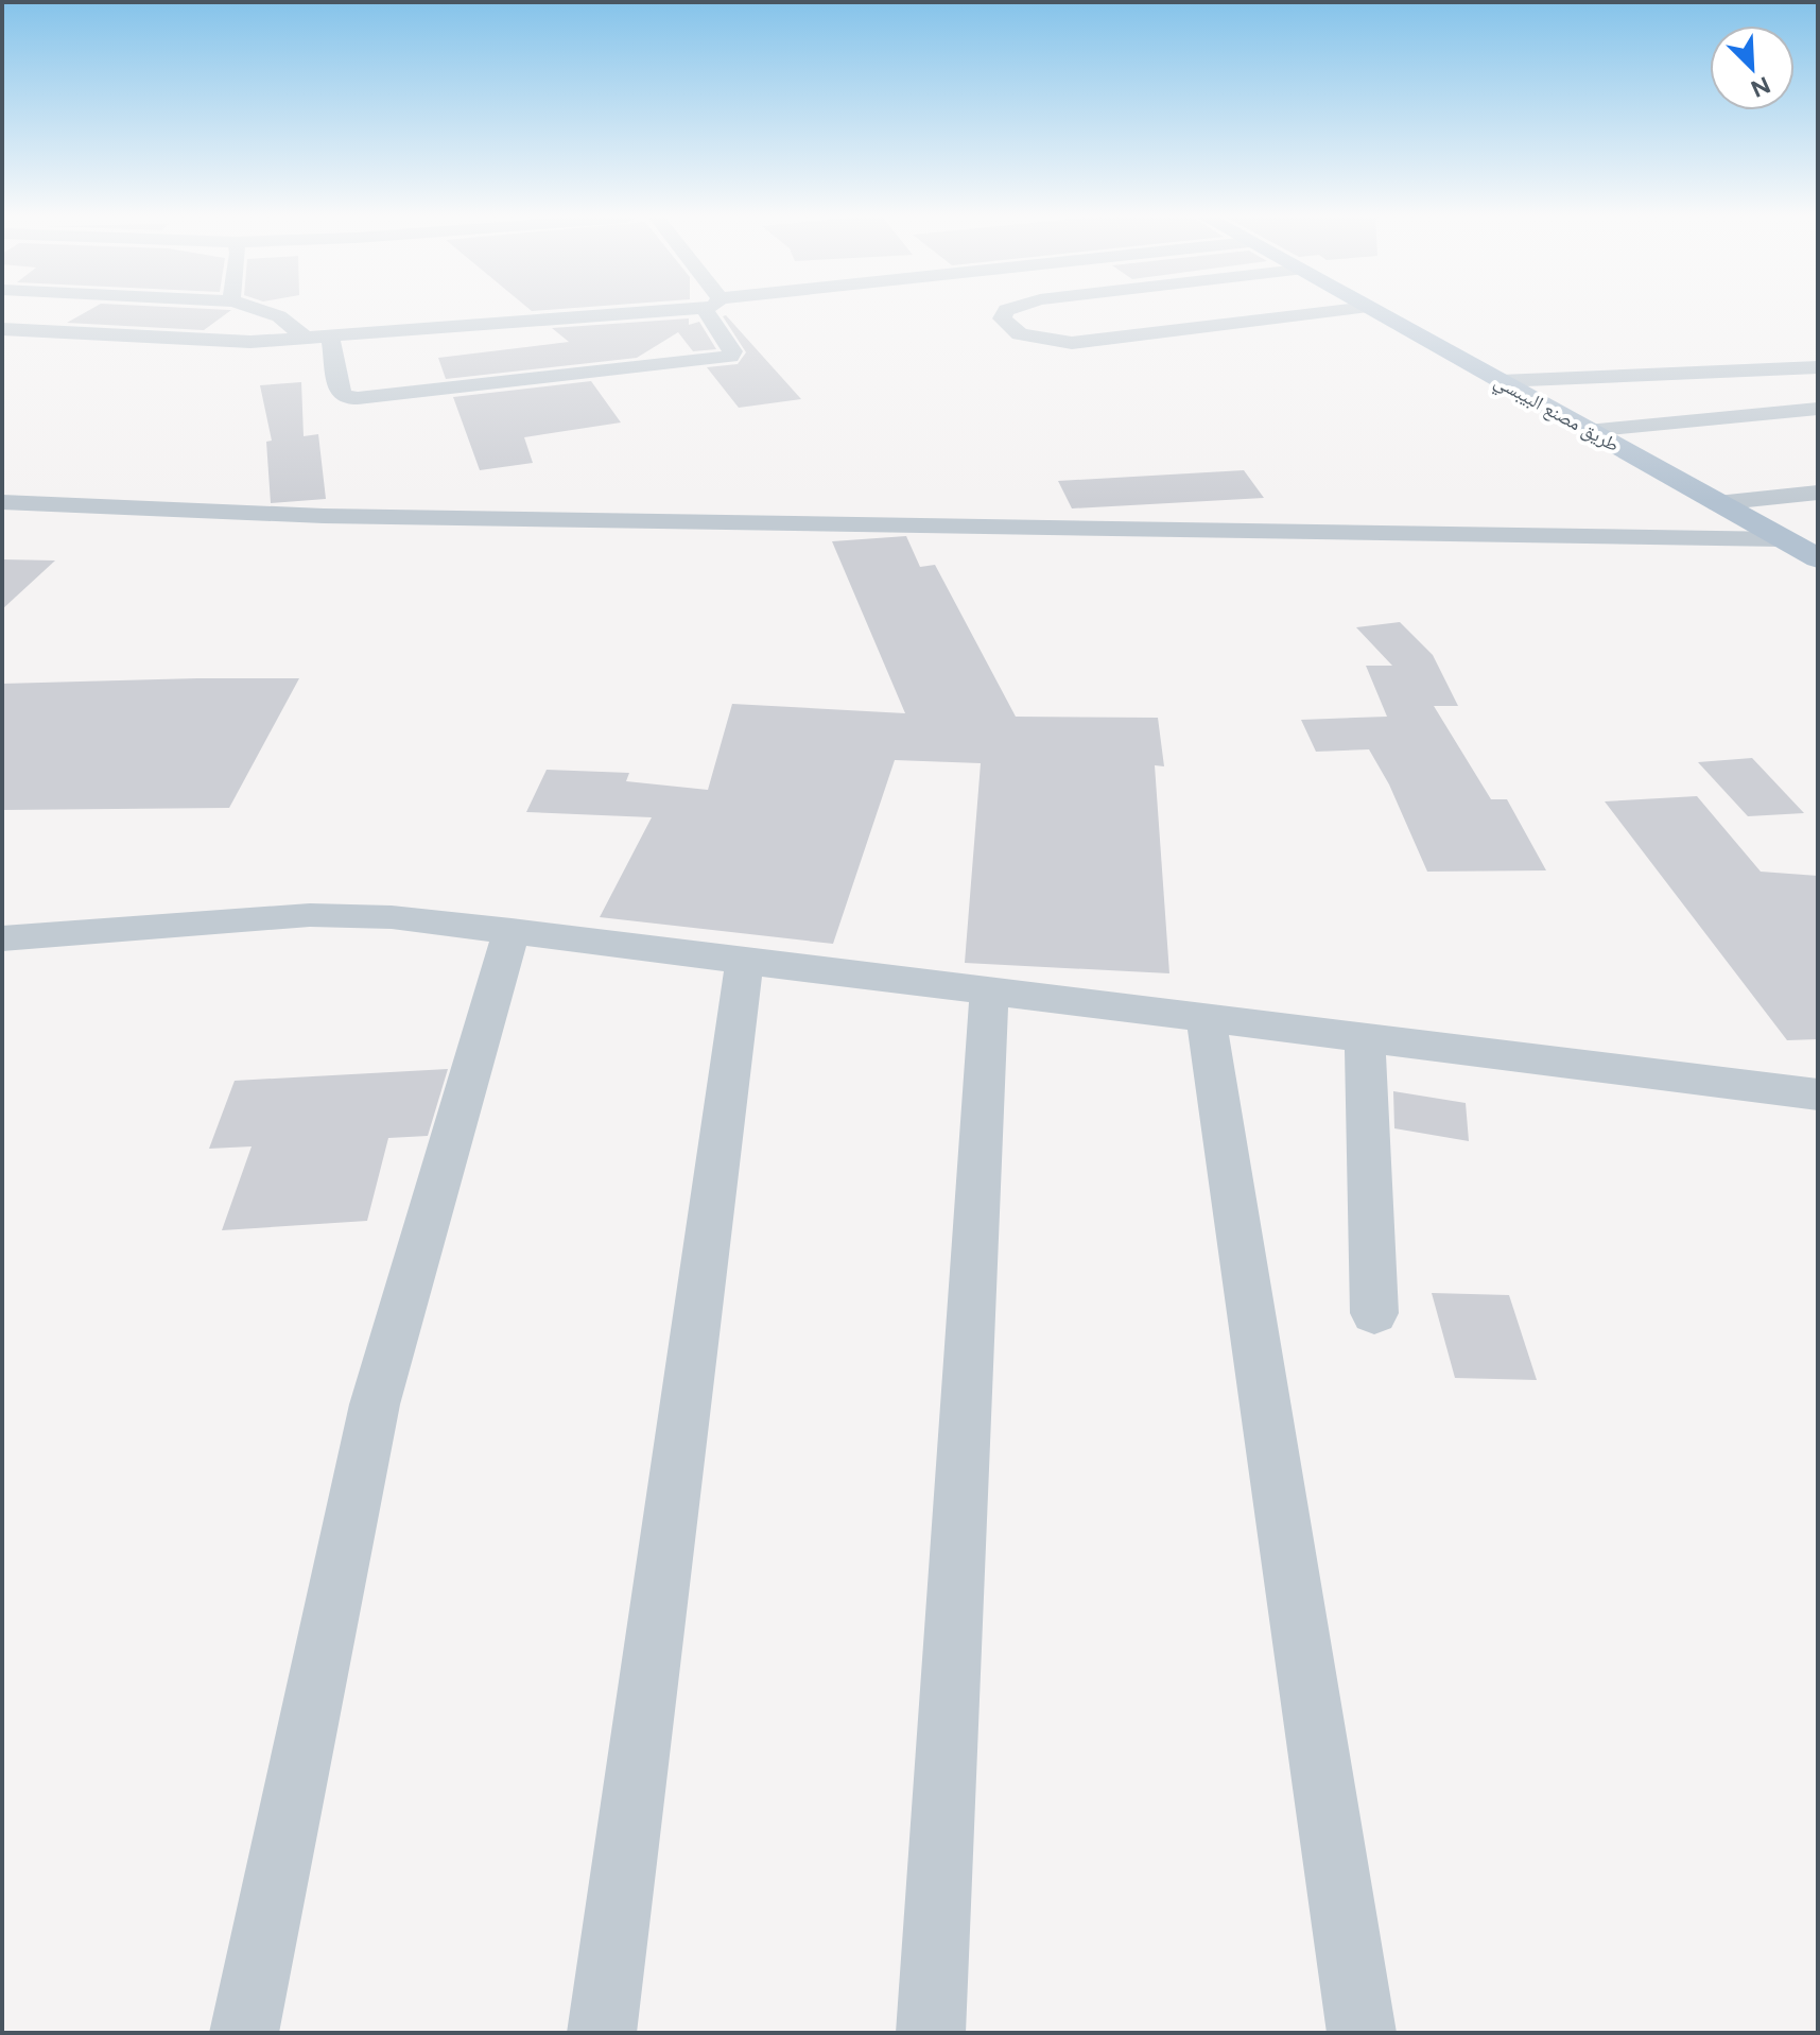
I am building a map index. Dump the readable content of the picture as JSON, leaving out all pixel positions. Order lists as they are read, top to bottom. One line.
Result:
{"streets":{"main road":["طريق مصنع البيبسي"]},"north":"bottom right"}
